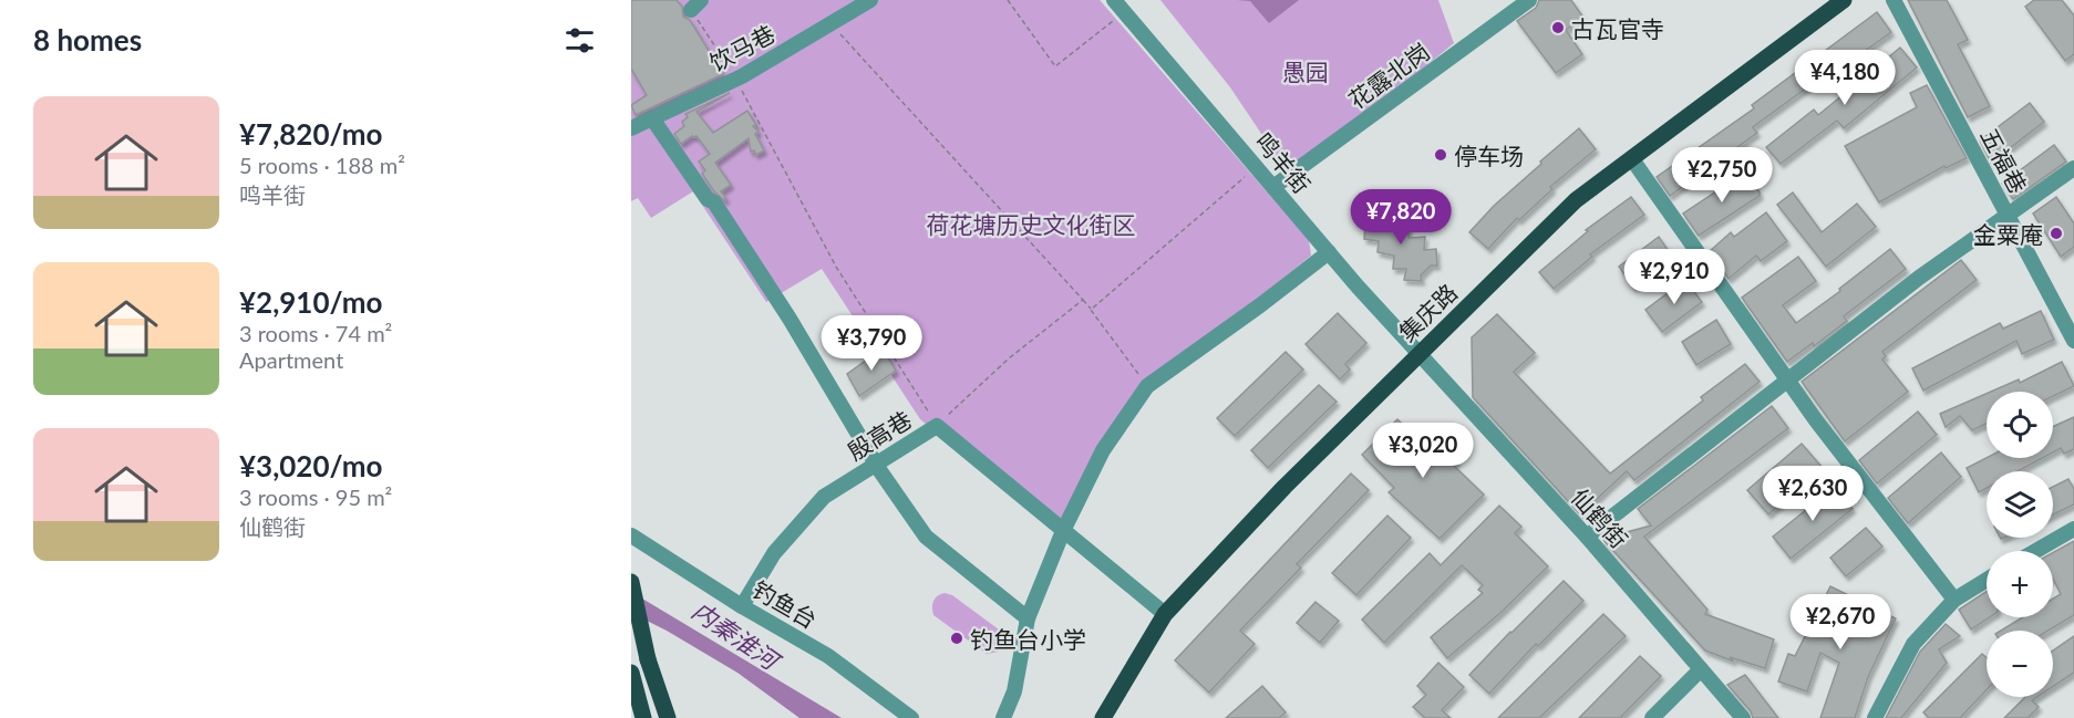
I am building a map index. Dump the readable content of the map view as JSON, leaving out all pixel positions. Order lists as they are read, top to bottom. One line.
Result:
{"streets":{"main road":["集庆路"],"street":["饮马巷","花露北岗","五福巷","鸣羊街","殷高巷","仙鹤街","钓鱼台"]},"crossings":[["花露北岗","鸣羊街"],["鸣羊街","集庆路"],["鸣羊街","仙鹤街"],["集庆路","殷高巷"],["集庆路","仙鹤街"],["殷高巷","钓鱼台"]],"water":["内秦淮河"],"parks":["愚园","荷花塘历史文化街区"],"places":["古瓦官寺","停车场","金粟庵","钓鱼台小学"],"page":{"heading":"8 homes","price":["¥4,180","¥2,750","¥7,820","¥2,910","¥3,790","¥3,020","¥2,630","¥2,670"],"list":[{"name":"¥7,820/mo","note":"5 rooms · 188 m² · 鸣羊街"},{"name":"¥2,910/mo","note":"3 rooms · 74 m² · Apartment"},{"name":"¥3,020/mo","note":"3 rooms · 95 m² · 仙鹤街"}],"map_buttons":["+","−"]}}
